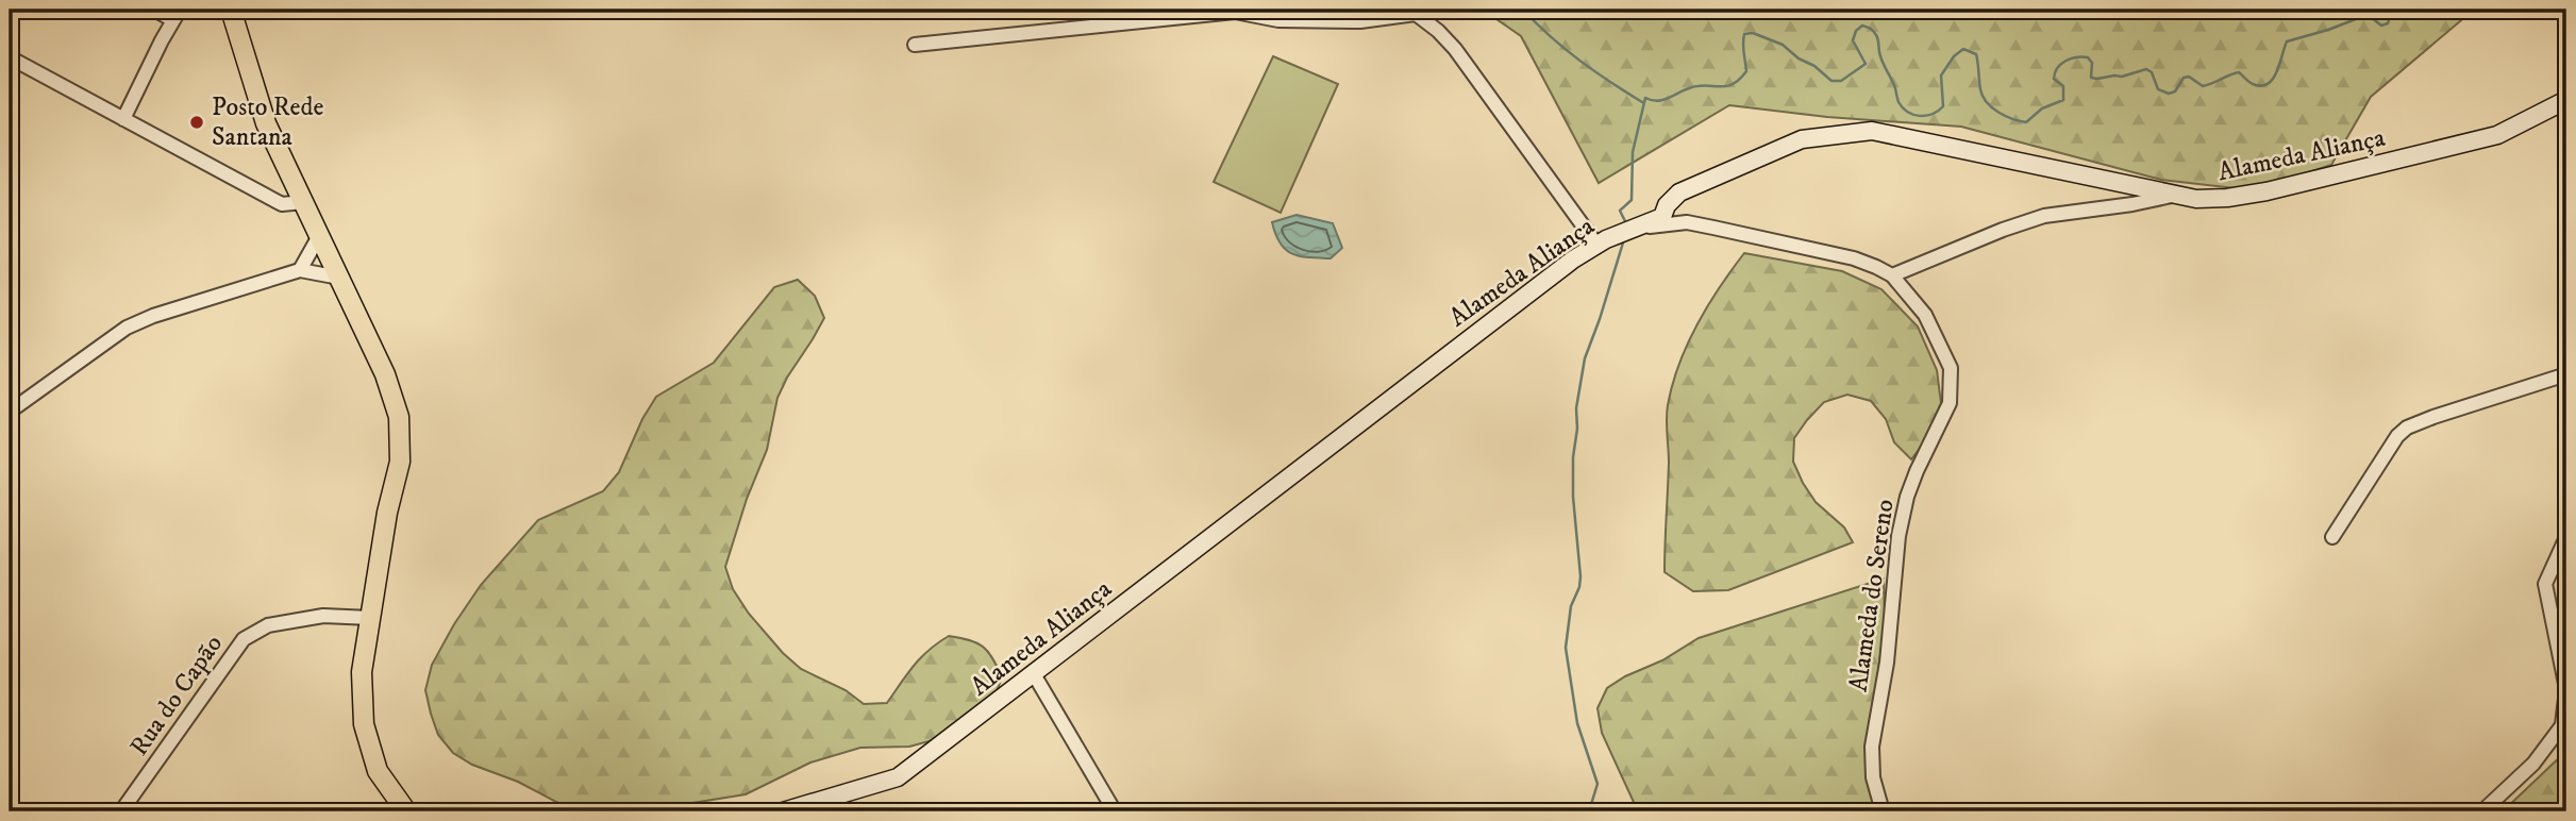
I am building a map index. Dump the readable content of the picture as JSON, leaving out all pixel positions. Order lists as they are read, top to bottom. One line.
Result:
{"streets":{"street":["Alameda Aliança","Alameda do Sereno","Rua do Capão"]},"crossings":[["Alameda Aliança","Alameda do Sereno"]],"places":["Posto Rede Santana"]}
